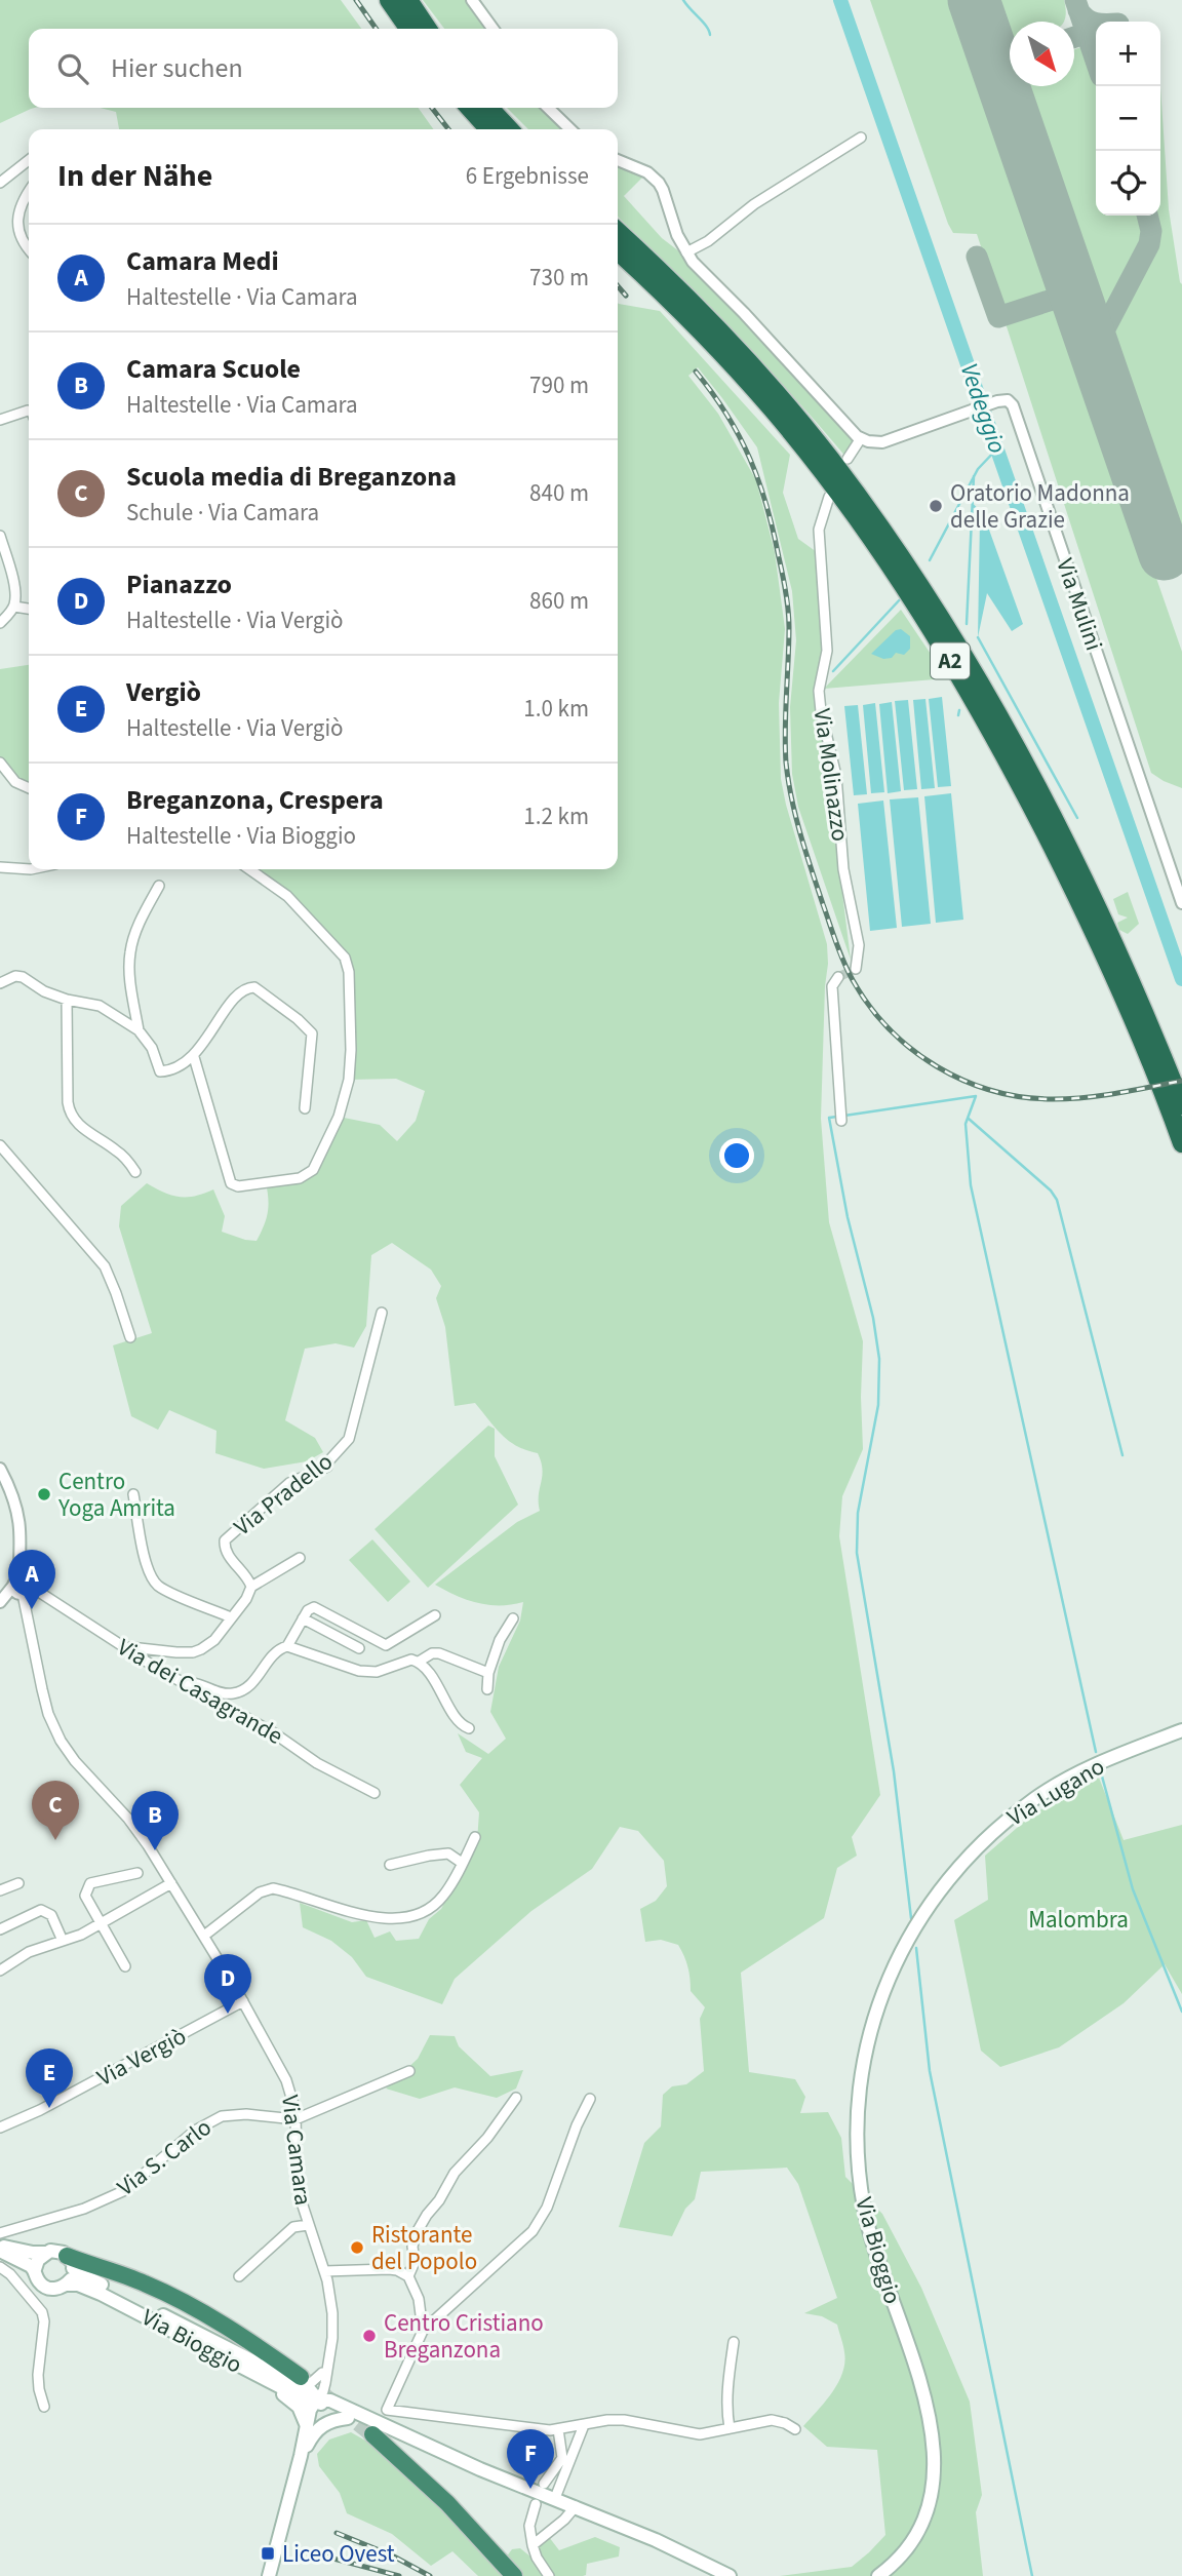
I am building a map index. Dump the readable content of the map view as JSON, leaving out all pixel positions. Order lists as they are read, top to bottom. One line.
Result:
{"streets":{"highway":["A2"],"main road":["Via Lugano","Via Camara","Via Bioggio"],"street":["Via Mulini","Via Molinazzo","Via Pradello","Via dei Casagrande","Via Vergiò","Via S. Carlo"]},"crossings":[["Via dei Casagrande","Via Camara"],["Via Lugano","Via Bioggio"],["Via Vergiò","Via Camara"],["Via Camara","Via S. Carlo"],["Via Camara","Via Bioggio"]],"water":["Vedeggio"],"parks":["Malombra"],"places":{"other":["Oratorio Madonna delle Grazie","Centro Yoga Amrita","Ristorante del Popolo","Centro Cristiano Breganzona"],"transit":["Liceo Ovest"]},"north":"bottom right","page":{"map_buttons":["+","−"],"search":"Hier suchen","heading":["In der Nähe","6 Ergebnisse"],"list":[{"mark":"A","name":"Camara Medi","note":"Haltestelle · Via Camara","value":"730 m"},{"mark":"B","name":"Camara Scuole","note":"Haltestelle · Via Camara","value":"790 m"},{"mark":"C","name":"Scuola media di Breganzona","note":"Schule · Via Camara","value":"840 m"},{"mark":"D","name":"Pianazzo","note":"Haltestelle · Via Vergiò","value":"860 m"},{"mark":"E","name":"Vergiò","note":"Haltestelle · Via Vergiò","value":"1.0 km"},{"mark":"F","name":"Breganzona, Crespera","note":"Haltestelle · Via Bioggio","value":"1.2 km"}],"pins":["A","C","B","D","E","F"]}}
